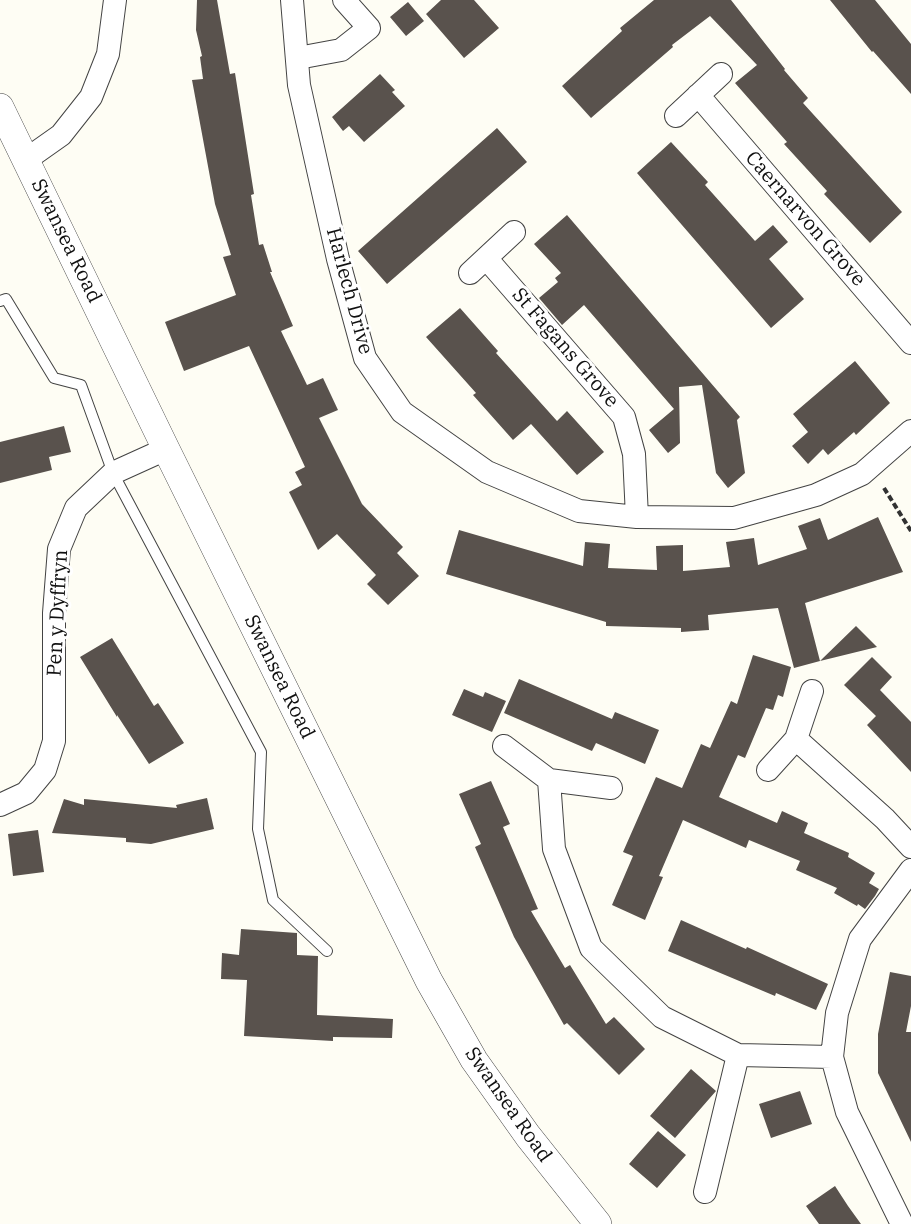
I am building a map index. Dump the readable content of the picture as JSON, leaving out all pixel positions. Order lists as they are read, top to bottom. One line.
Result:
{"streets":{"street":["Caernarvon Grove","Swansea Road","Harlech Drive","St Fagans Grove","Pen y Dyffryn"]},"crossings":[["Swansea Road","Pen y Dyffryn"],["Harlech Drive","St Fagans Grove"]]}
